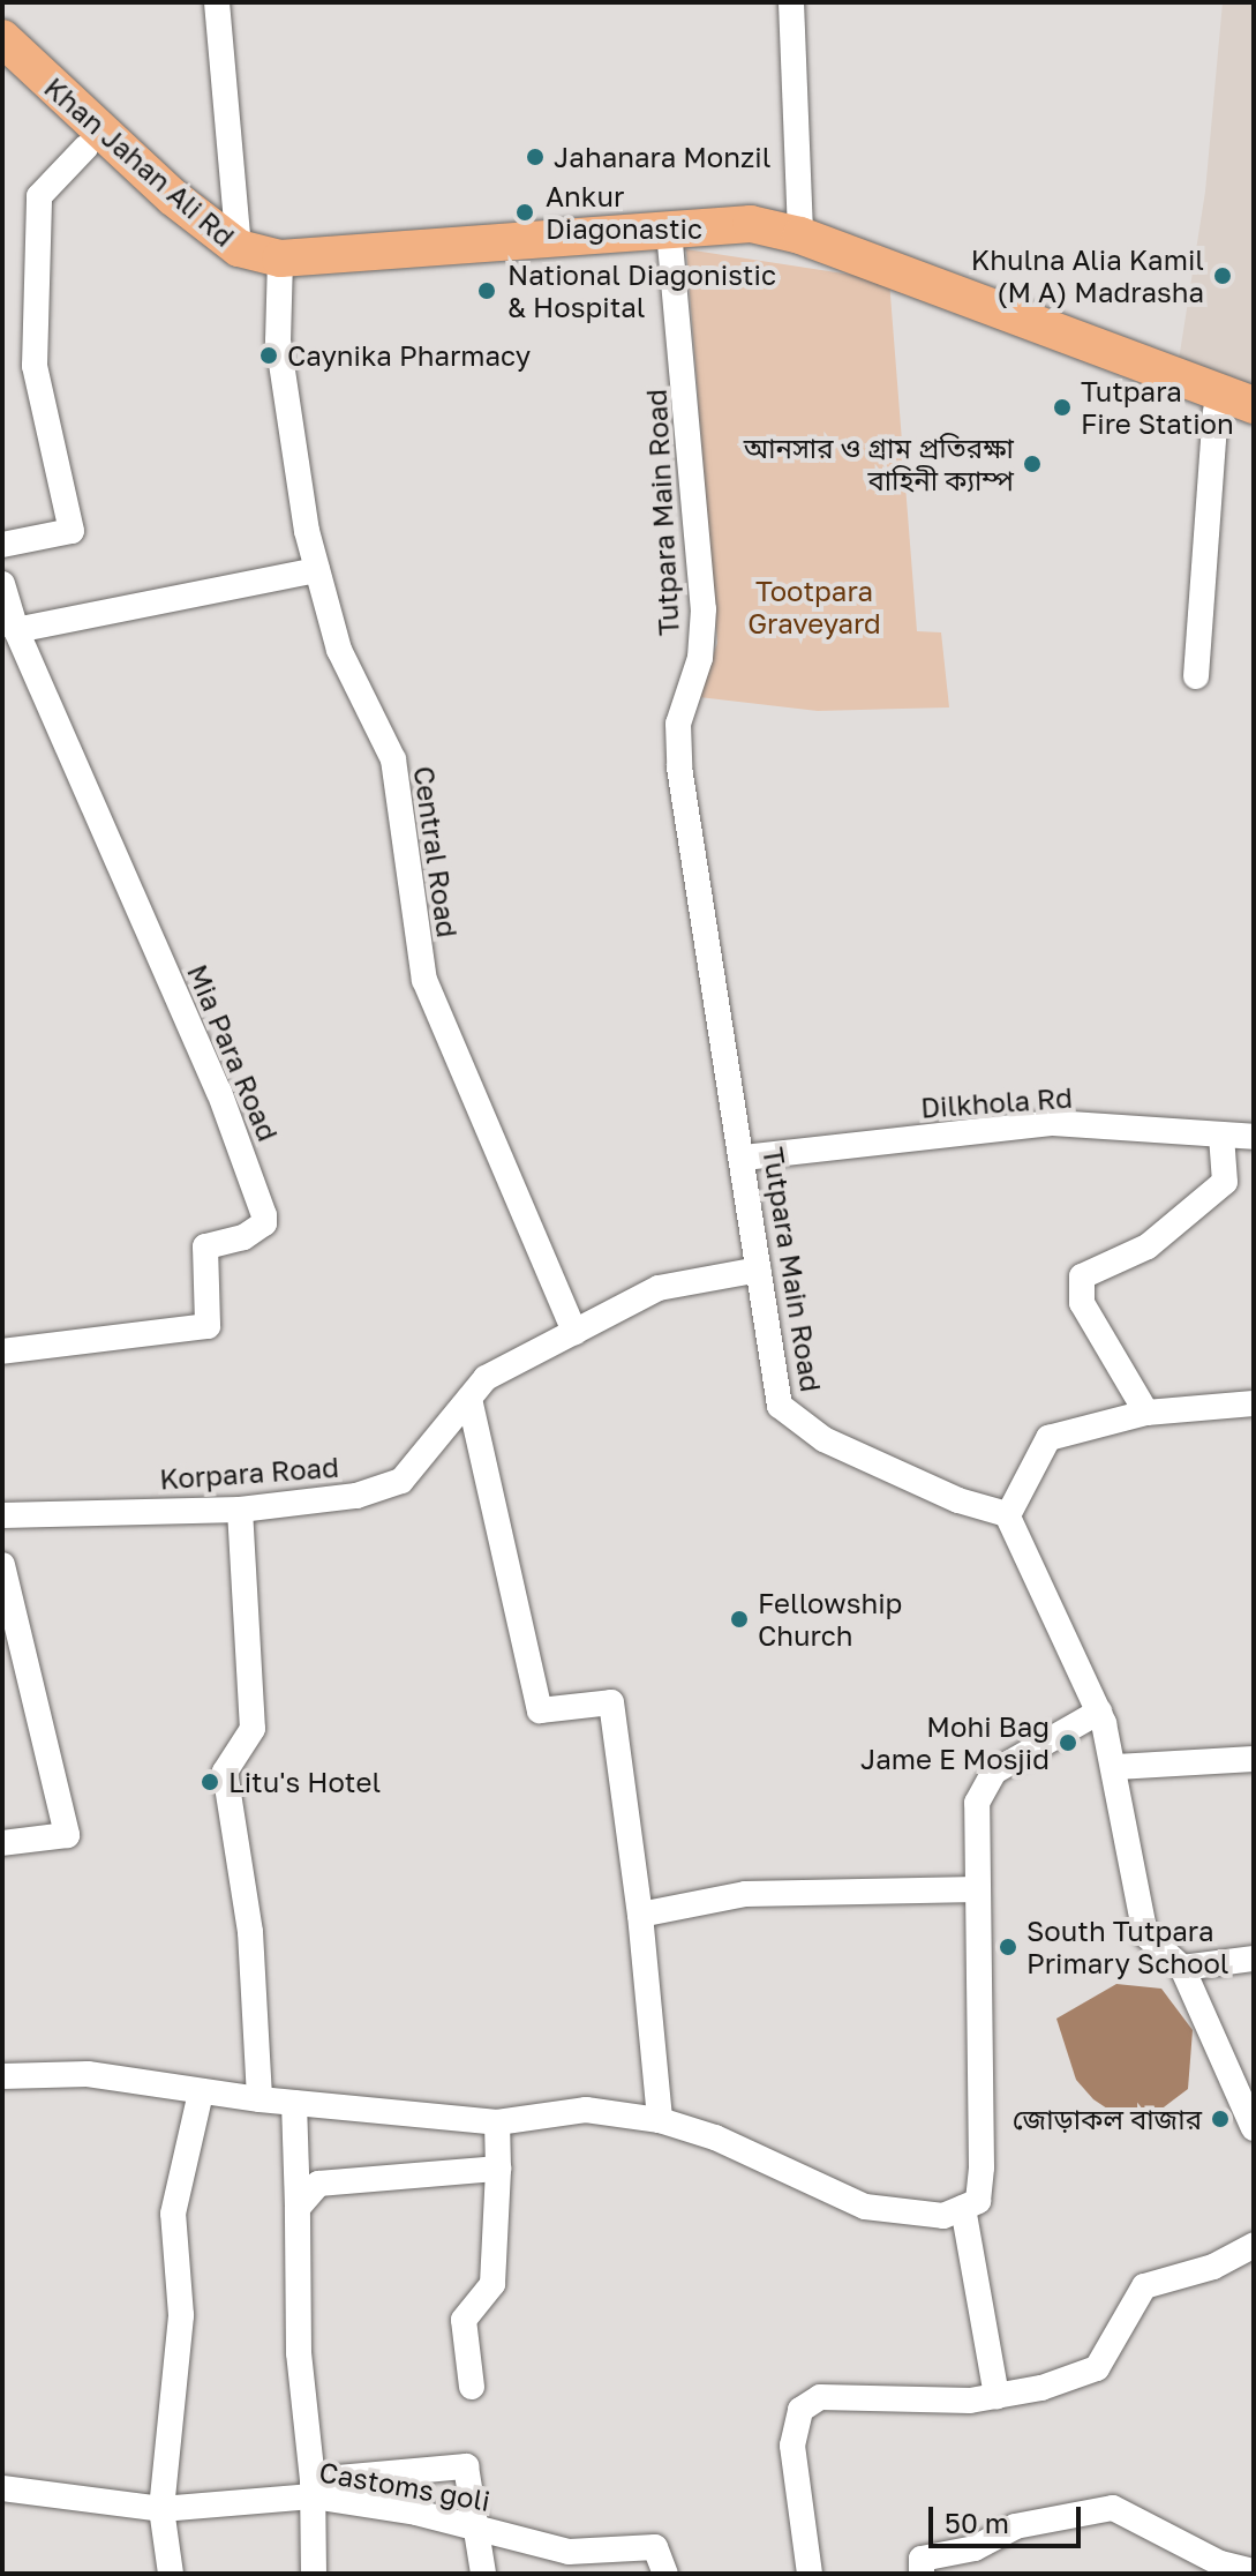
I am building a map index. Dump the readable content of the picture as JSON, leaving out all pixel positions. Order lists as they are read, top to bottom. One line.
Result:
{"streets":{"highway":["Khan Jahan Ali Rd"],"street":["Tutpara Main Road","Central Road","Mia Para Road","Dilkhola Rd","Korpara Road","Castoms goli"]},"crossings":[["Khan Jahan Ali Rd","Tutpara Main Road"],["Khan Jahan Ali Rd","Central Road"],["Tutpara Main Road","Dilkhola Rd"],["Tutpara Main Road","Korpara Road"],["Central Road","Korpara Road"]],"parks":["Tootpara Graveyard"],"places":["Jahanara Monzil","Ankur Diagonastic","Khulna Alia Kamil (M A) Madrasha","National Diagonistic & Hospital","Caynika Pharmacy","Tutpara Fire Station","আনসার ও গ্রাম প্রতিরক্ষা বাহিনী ক্যাম্প","Fellowship Church","Mohi Bag Jame E Mosjid","Litu's Hotel","South Tutpara Primary School","জোড়াকল বাজার"],"scale_bar":"50 m"}
